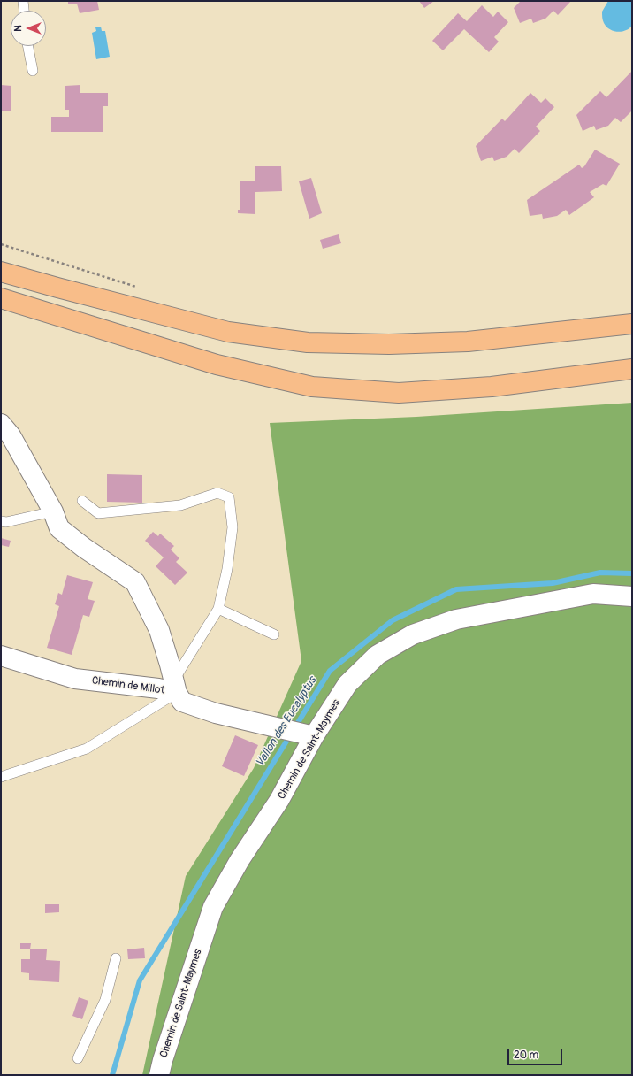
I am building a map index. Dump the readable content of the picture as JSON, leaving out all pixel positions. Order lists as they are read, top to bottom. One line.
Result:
{"streets":{"street":["Chemin de Millot","Chemin de Saint-Maymes"]},"crossings":[["Chemin de Millot","Chemin de Saint-Maymes"]],"water":["Vallon des Eucalyptus"],"scale_bar":"20 m","north":"left"}
